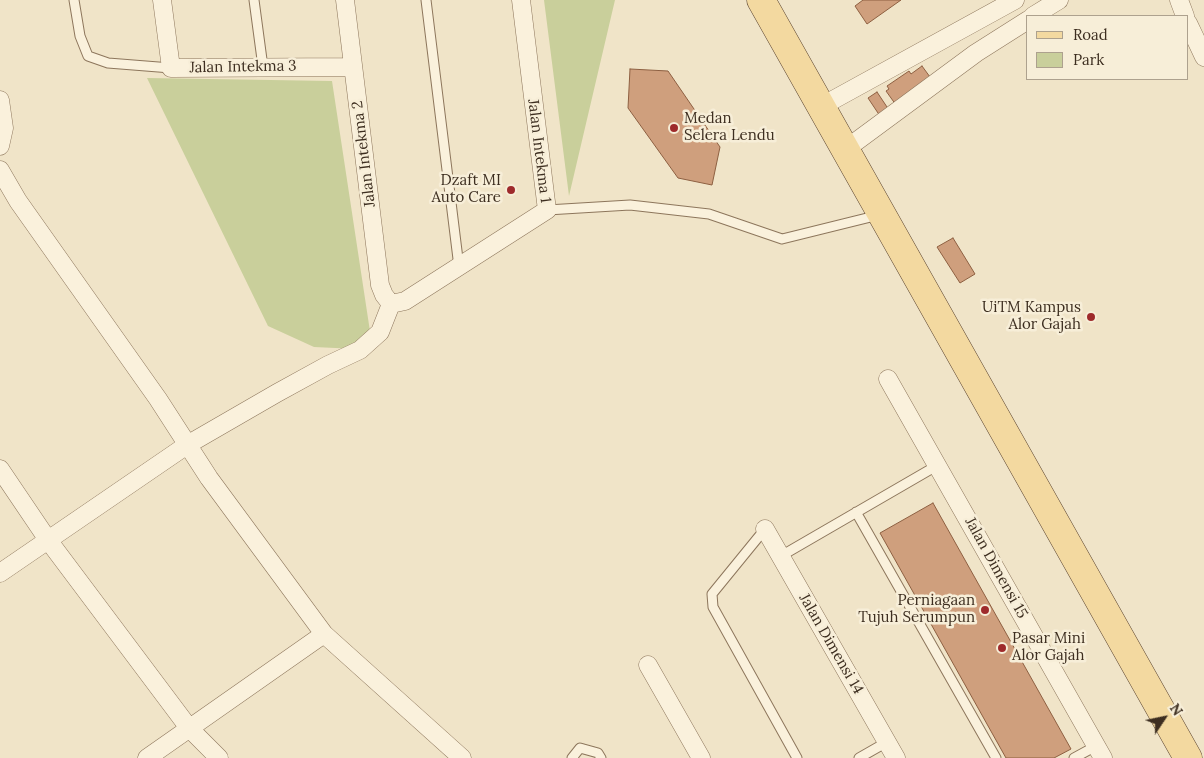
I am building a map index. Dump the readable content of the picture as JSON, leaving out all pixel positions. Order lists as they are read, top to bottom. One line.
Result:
{"streets":{"street":["Jalan Intekma 3","Jalan Intekma 1","Jalan Intekma 2","Jalan Dimensi 15","Jalan Dimensi 14"]},"crossings":[["Jalan Intekma 3","Jalan Intekma 2"],["Jalan Intekma 1","Jalan Intekma 2"]],"places":["Medan Selera Lendu","Dzaft MI Auto Care","UiTM Kampus Alor Gajah","Perniagaan Tujuh Serumpun","Pasar Mini Alor Gajah"],"legend":["Road","Park"],"north":"top right"}
